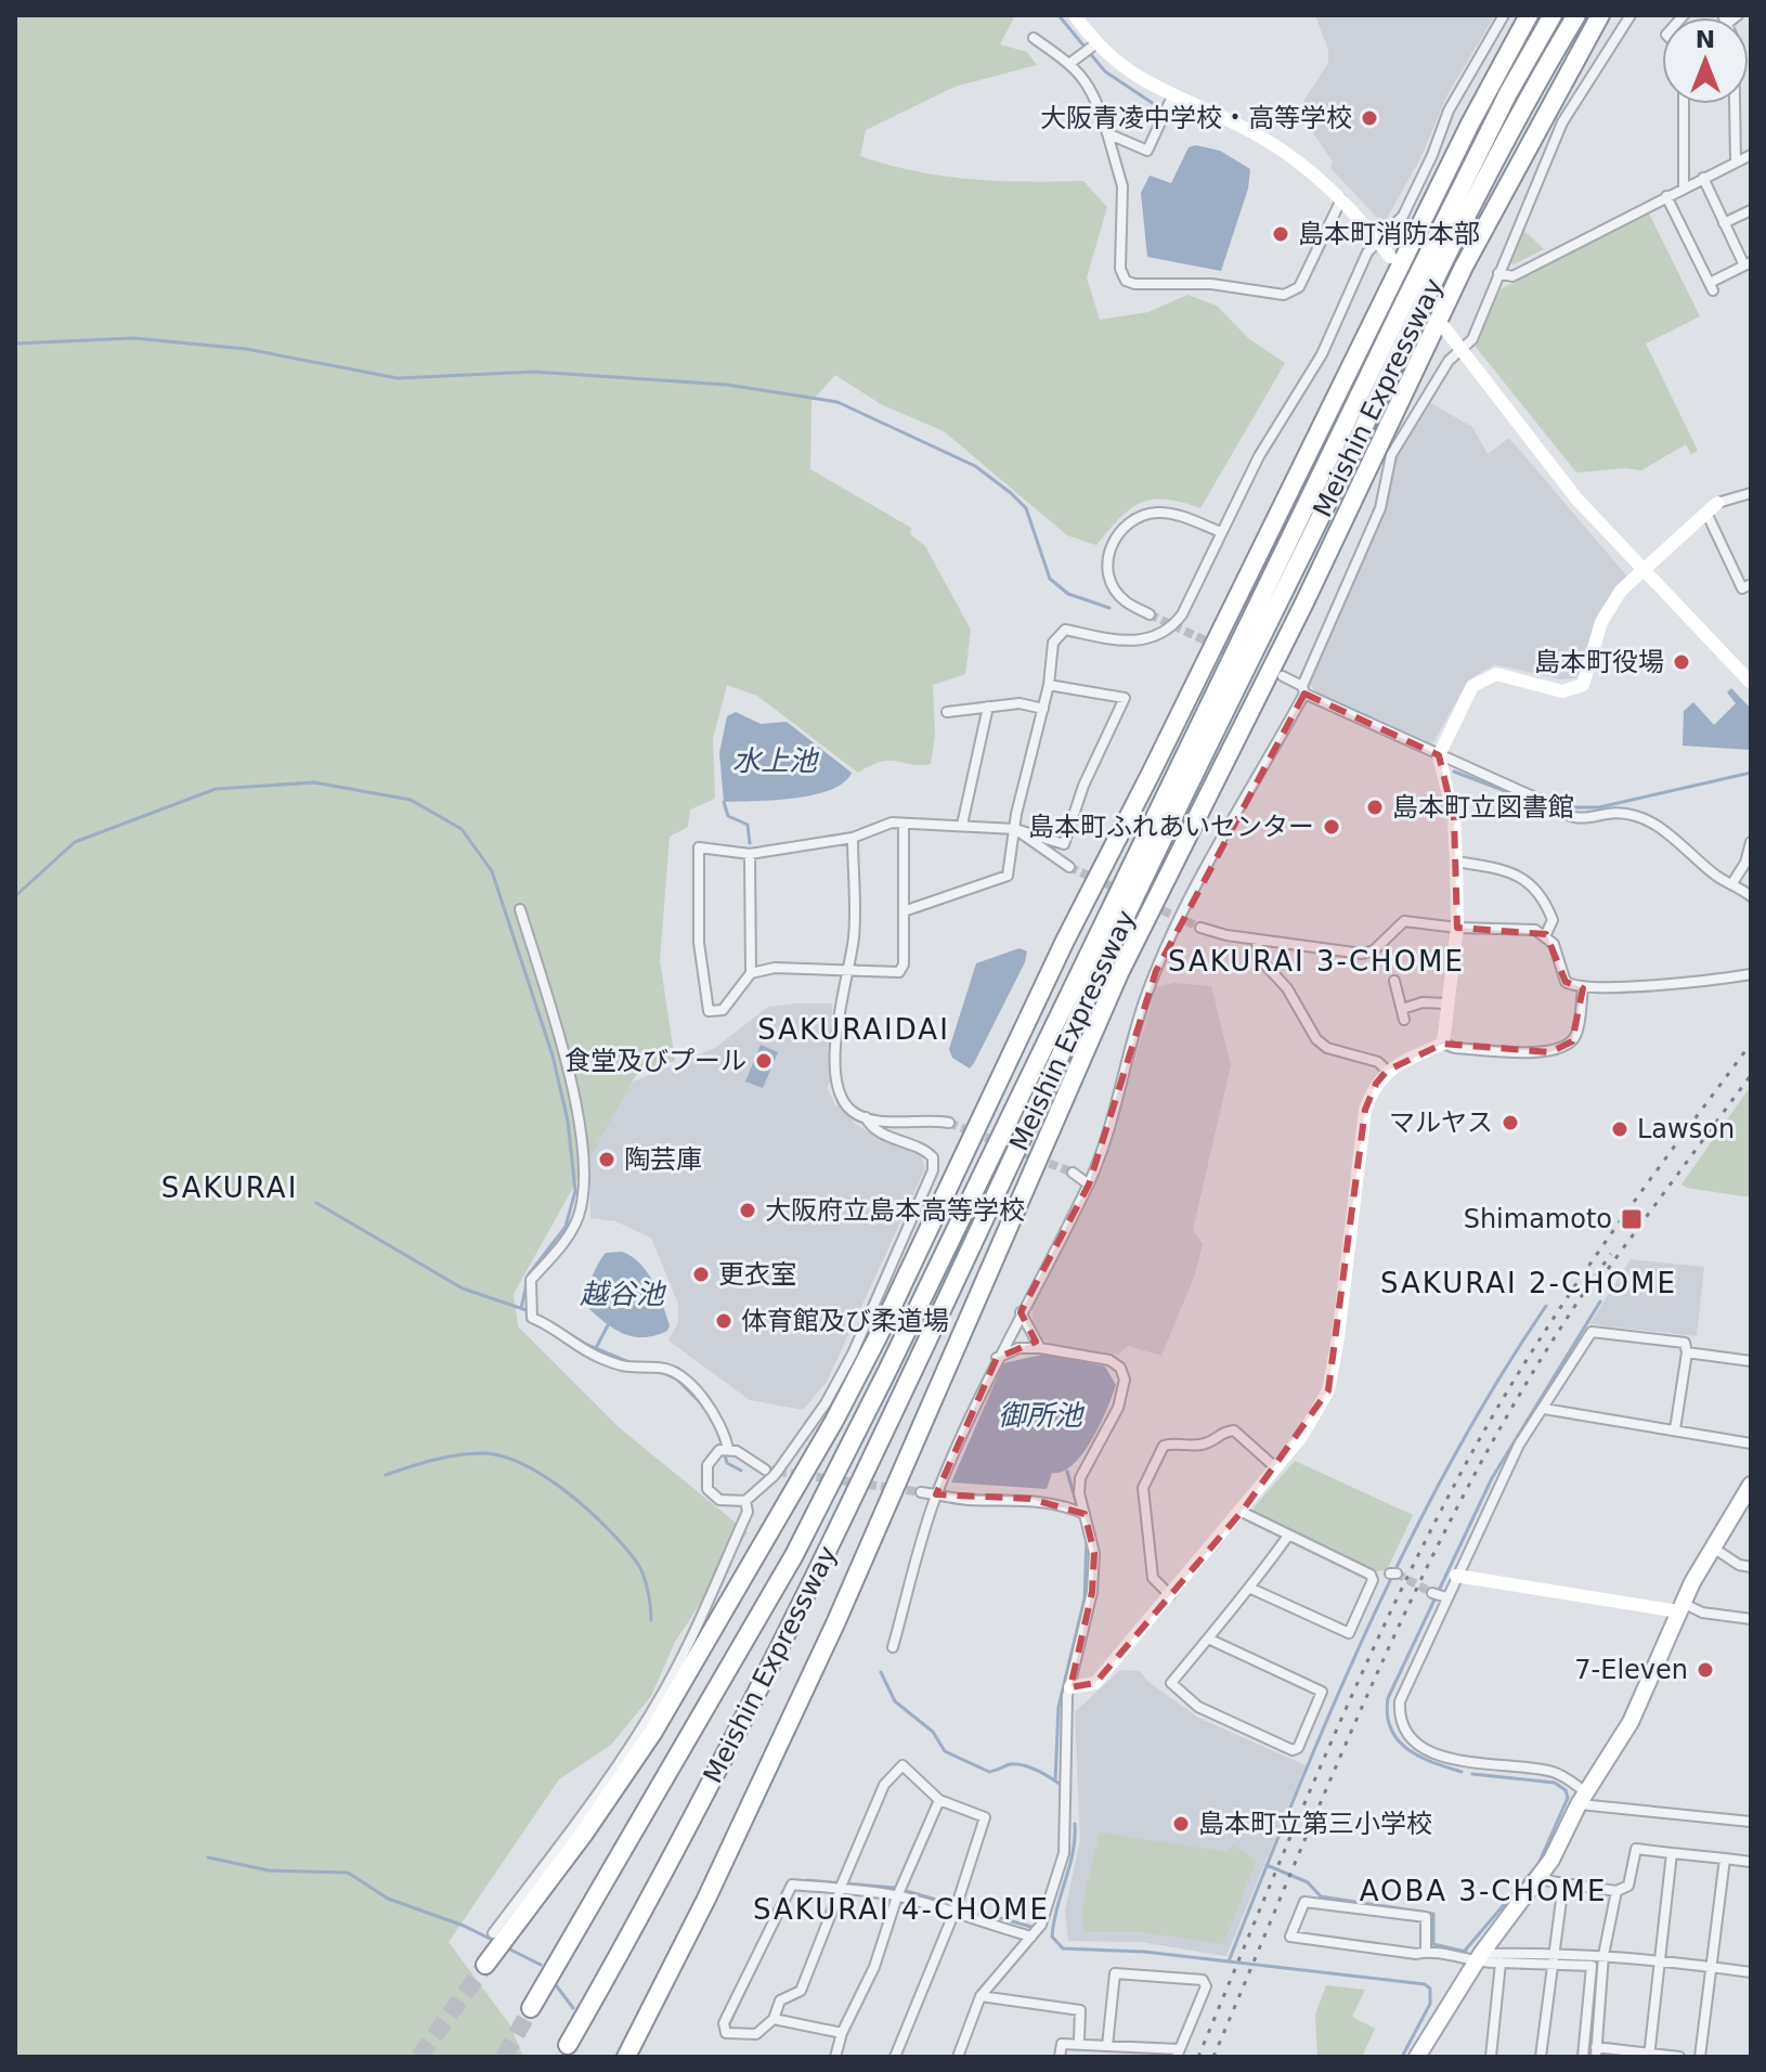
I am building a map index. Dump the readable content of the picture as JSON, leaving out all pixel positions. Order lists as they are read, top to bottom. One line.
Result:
{"streets":{"highway":["Meishin Expressway"]},"districts":["SAKURAI 3-CHOME","SAKURAIDAI","SAKURAI","SAKURAI 2-CHOME","AOBA 3-CHOME","SAKURAI 4-CHOME"],"water":["水上池","越谷池","御所池"],"places":{"other":["大阪青凌中学校・高等学校","島本町消防本部","島本町役場","島本町立図書館","島本町ふれあいセンター","食堂及びプール","マルヤス","Lawson","陶芸庫","大阪府立島本高等学校","更衣室","体育館及び柔道場","7-Eleven","島本町立第三小学校"],"transit":["Shimamoto"]},"north":"top"}
